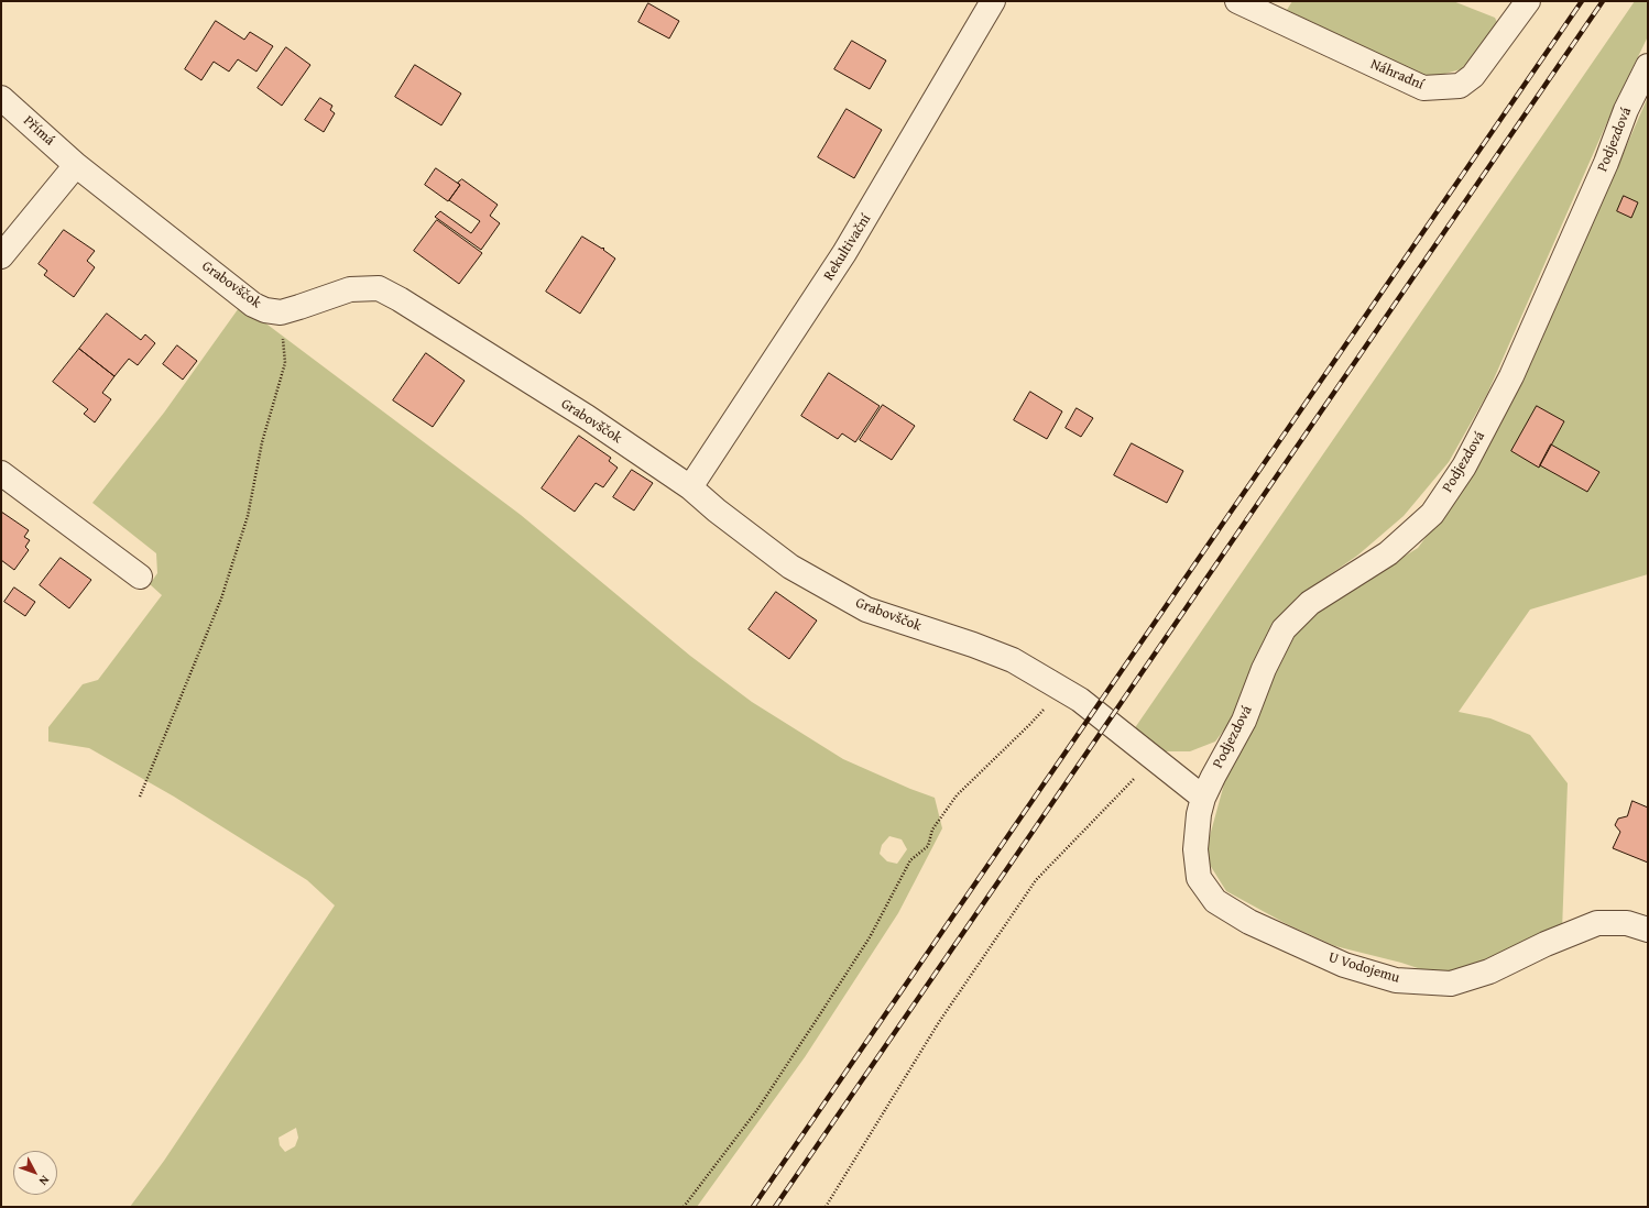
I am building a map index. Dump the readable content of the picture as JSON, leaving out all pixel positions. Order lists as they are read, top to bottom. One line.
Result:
{"streets":{"street":["Náhradní","Přímá","Podjezdová","Rekultivační","Grabovščok","U Vodojemu"]},"crossings":[["Přímá","Grabovščok"],["Podjezdová","Grabovščok"],["Podjezdová","U Vodojemu"],["Rekultivační","Grabovščok"],["Grabovščok","U Vodojemu"]],"north":"bottom right"}
